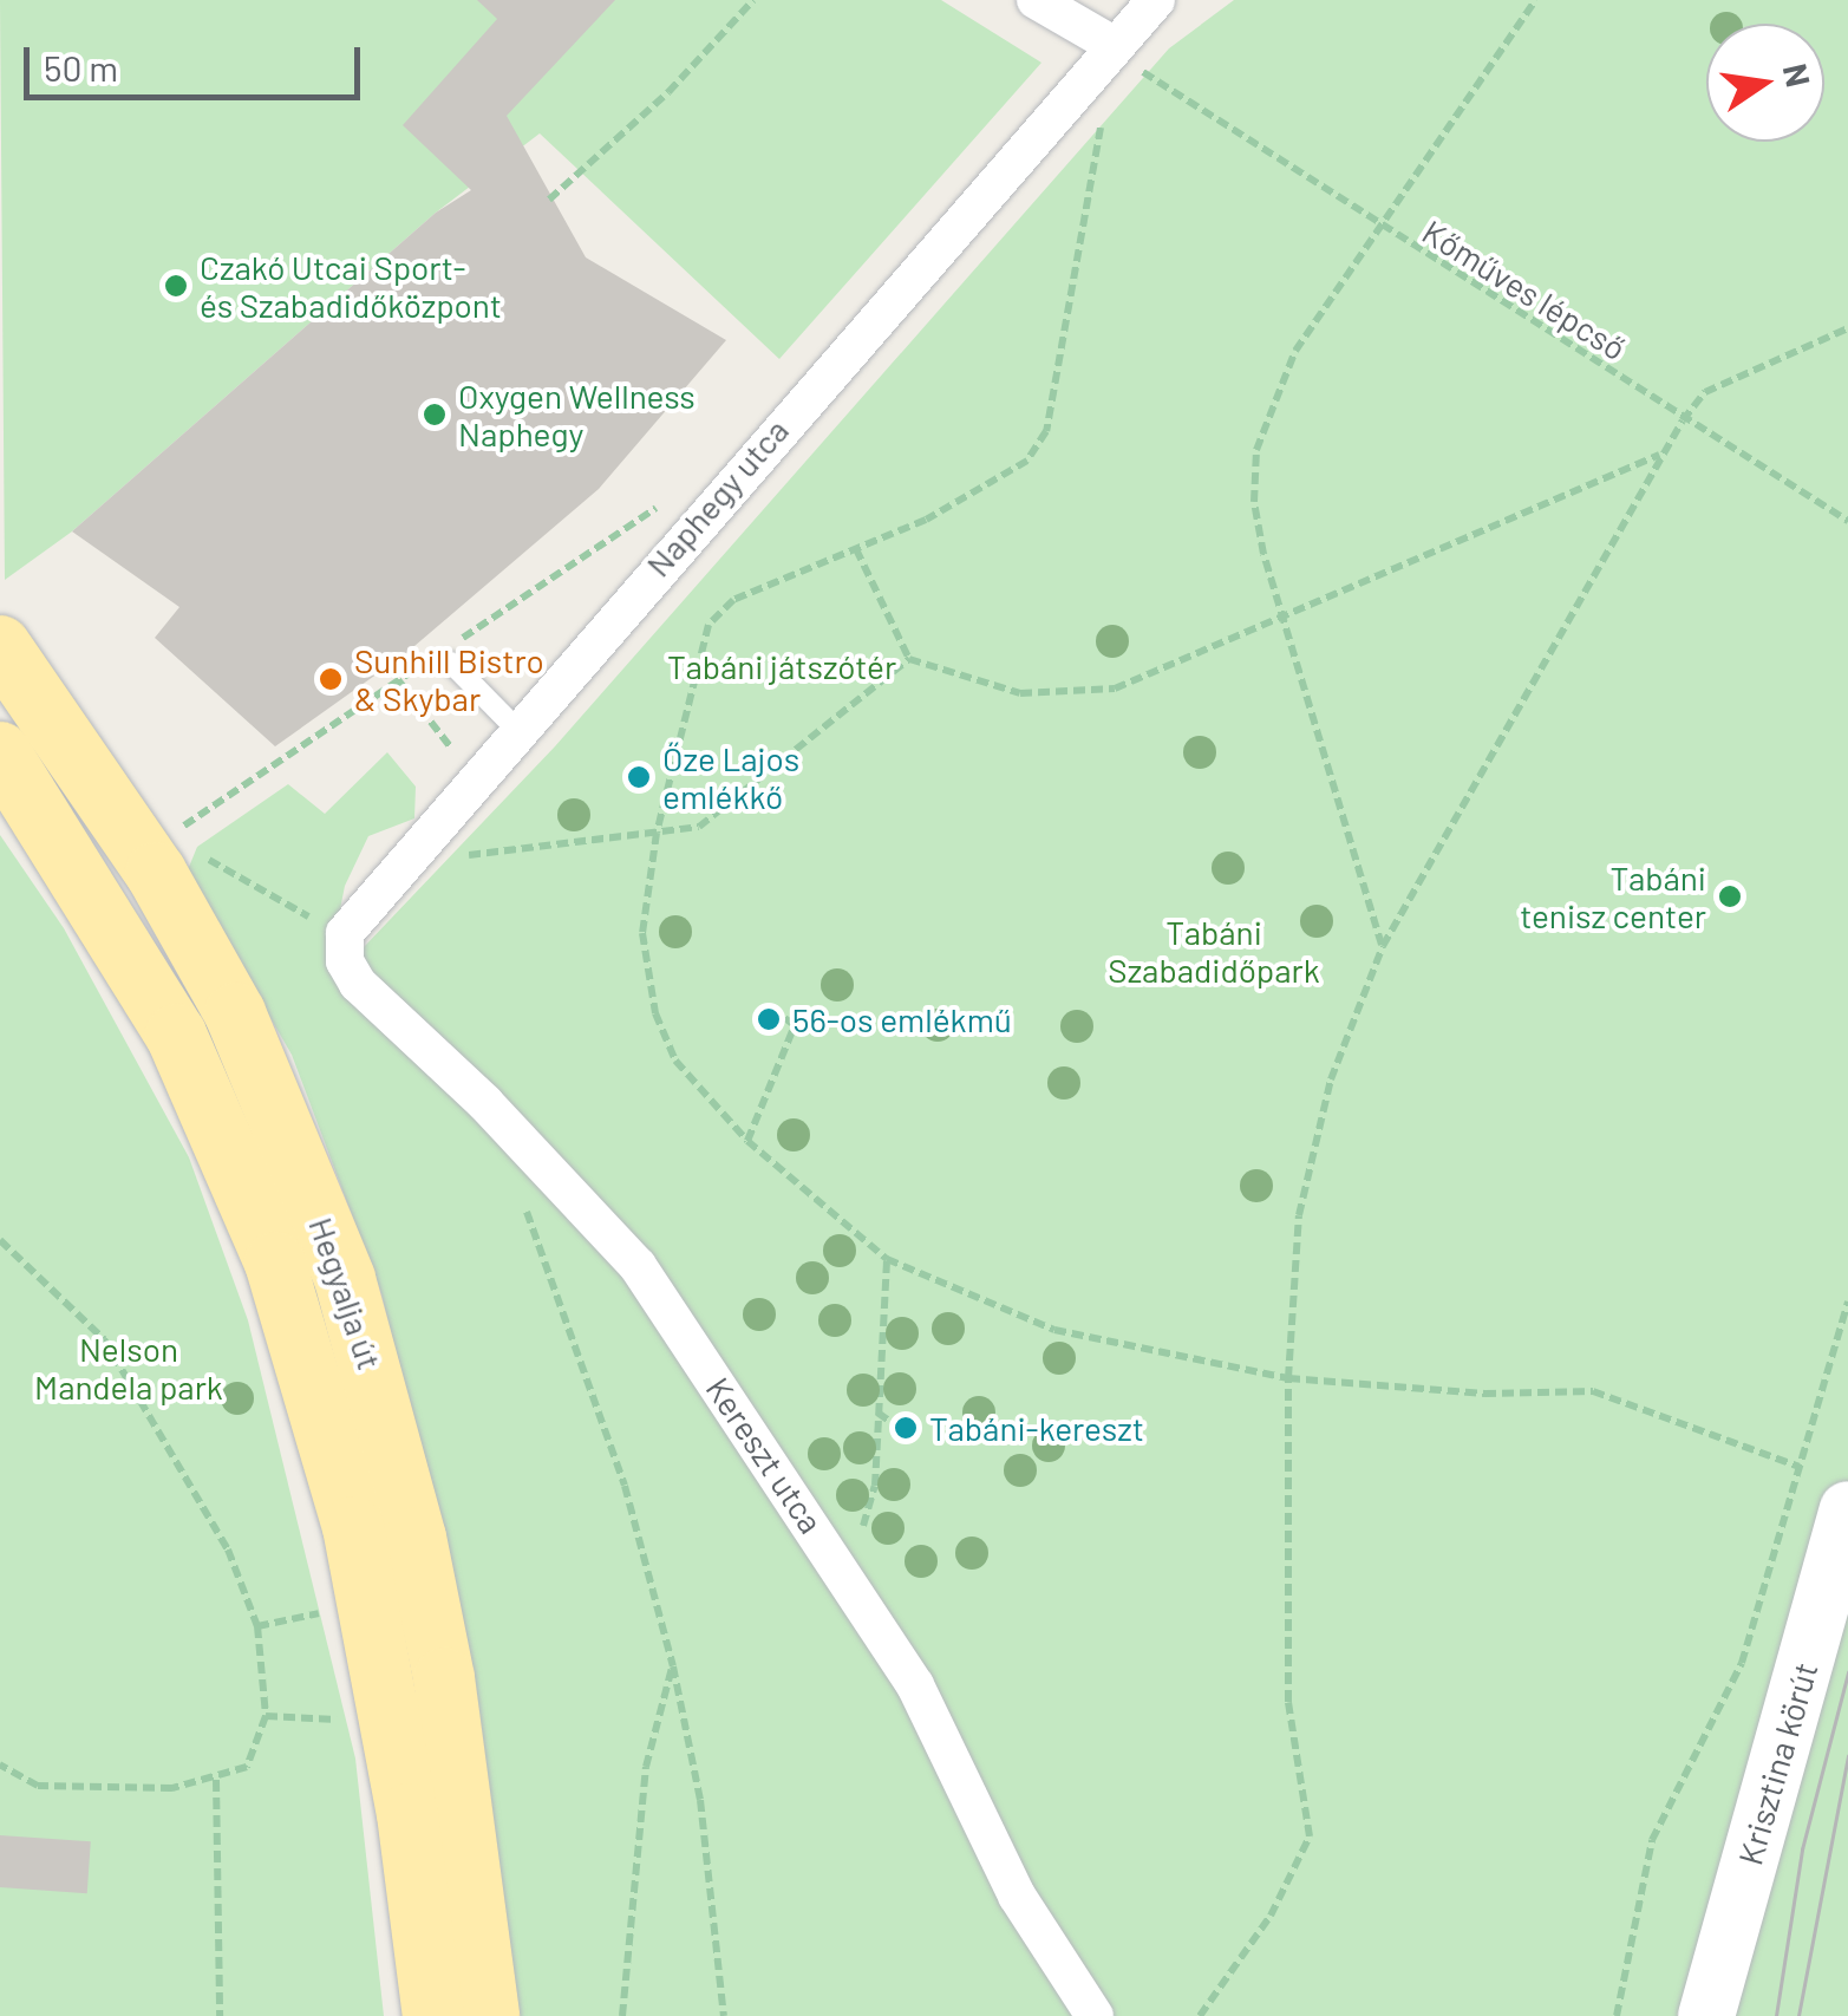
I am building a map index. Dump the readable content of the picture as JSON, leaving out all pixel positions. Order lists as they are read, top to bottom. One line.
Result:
{"streets":{"main road":["Hegyalja út","Krisztina körút"],"street":["Naphegy utca","Kereszt utca"],"path":["Kőműves lépcső"]},"crossings":[["Naphegy utca","Kereszt utca"]],"parks":["Tabáni játszótér","Tabáni Szabadidőpark","Nelson Mandela park"],"places":["Czakó Utcai Sport- és Szabadidőközpont","Oxygen Wellness Naphegy","Sunhill Bistro & Skybar","Őze Lajos emlékkő","Tabáni tenisz center","56-os emlékmű","Tabáni-kereszt"],"scale_bar":"50 m","north":"right"}
